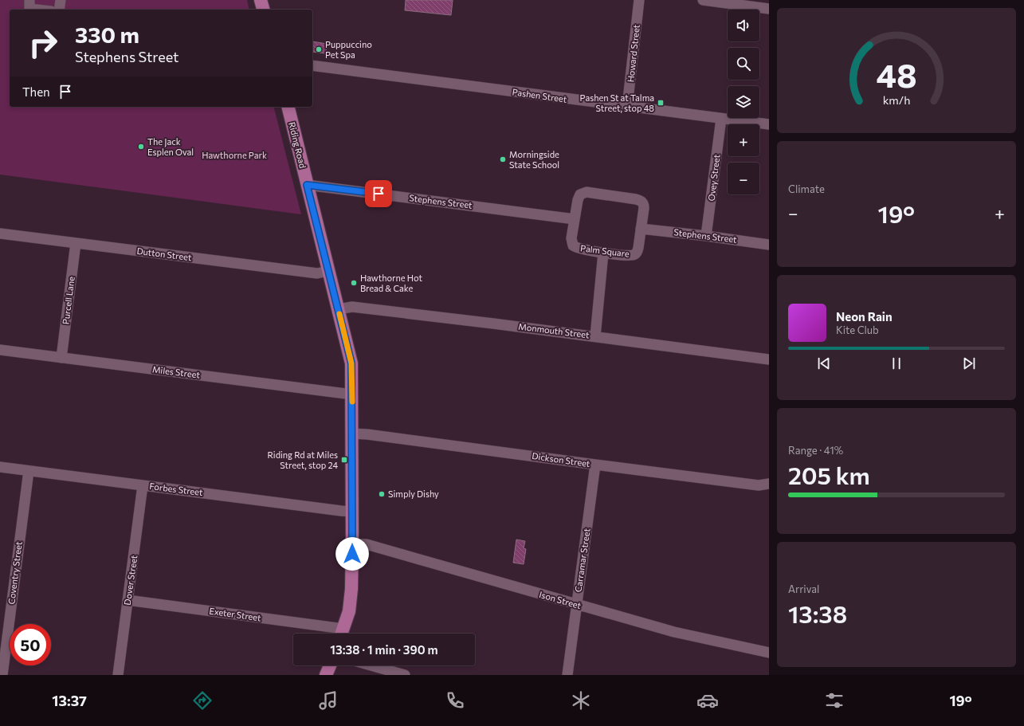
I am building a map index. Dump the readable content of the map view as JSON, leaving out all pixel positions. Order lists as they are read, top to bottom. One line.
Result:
{"streets":{"main road":["Riding Road"],"street":["Howard Street","Pashen Street","Ovey Street","Stephens Street","Palm Square","Dutton Street","Purcell Lane","Monmouth Street","Miles Street","Dickson Street","Forbes Street","Carramar Street","Coventry Street","Dover Street","Ison Street","Exeter Street"]},"crossings":[["Howard Street","Pashen Street"],["Pashen Street","Ovey Street"],["Riding Road","Stephens Street"],["Riding Road","Dutton Street"],["Riding Road","Monmouth Street"],["Riding Road","Miles Street"],["Riding Road","Dickson Street"],["Riding Road","Forbes Street"],["Riding Road","Ison Street"],["Riding Road","Exeter Street"],["Ovey Street","Stephens Street"],["Stephens Street","Palm Square"],["Dutton Street","Purcell Lane"],["Purcell Lane","Miles Street"],["Dickson Street","Carramar Street"],["Forbes Street","Coventry Street"],["Forbes Street","Dover Street"],["Carramar Street","Ison Street"],["Dover Street","Exeter Street"]],"parks":["Hawthorne Park"],"places":{"other":["Puppuccino Pet Spa","The Jack Esplen Oval","Morningside State School","Hawthorne Hot Bread & Cake","Simply Dishy"],"transit":["Pashen St at Talma Street, stop 48","Riding Rd at Miles Street, stop 24"]},"page":{"map_buttons":["+","−"],"turn":["330 m","Stephens Street"],"then":"Then","tile":["Climate",["Range · 41%","205 km"],["Arrival","13:38"]],"heat":["−","19°","+"],"song":["Neon Rain","Kite Club"],"limit":"50","trip":"13:38 · 1 min · 390 m","tabs":["13:37","19°"],"gauge":["48","km/h"]}}
